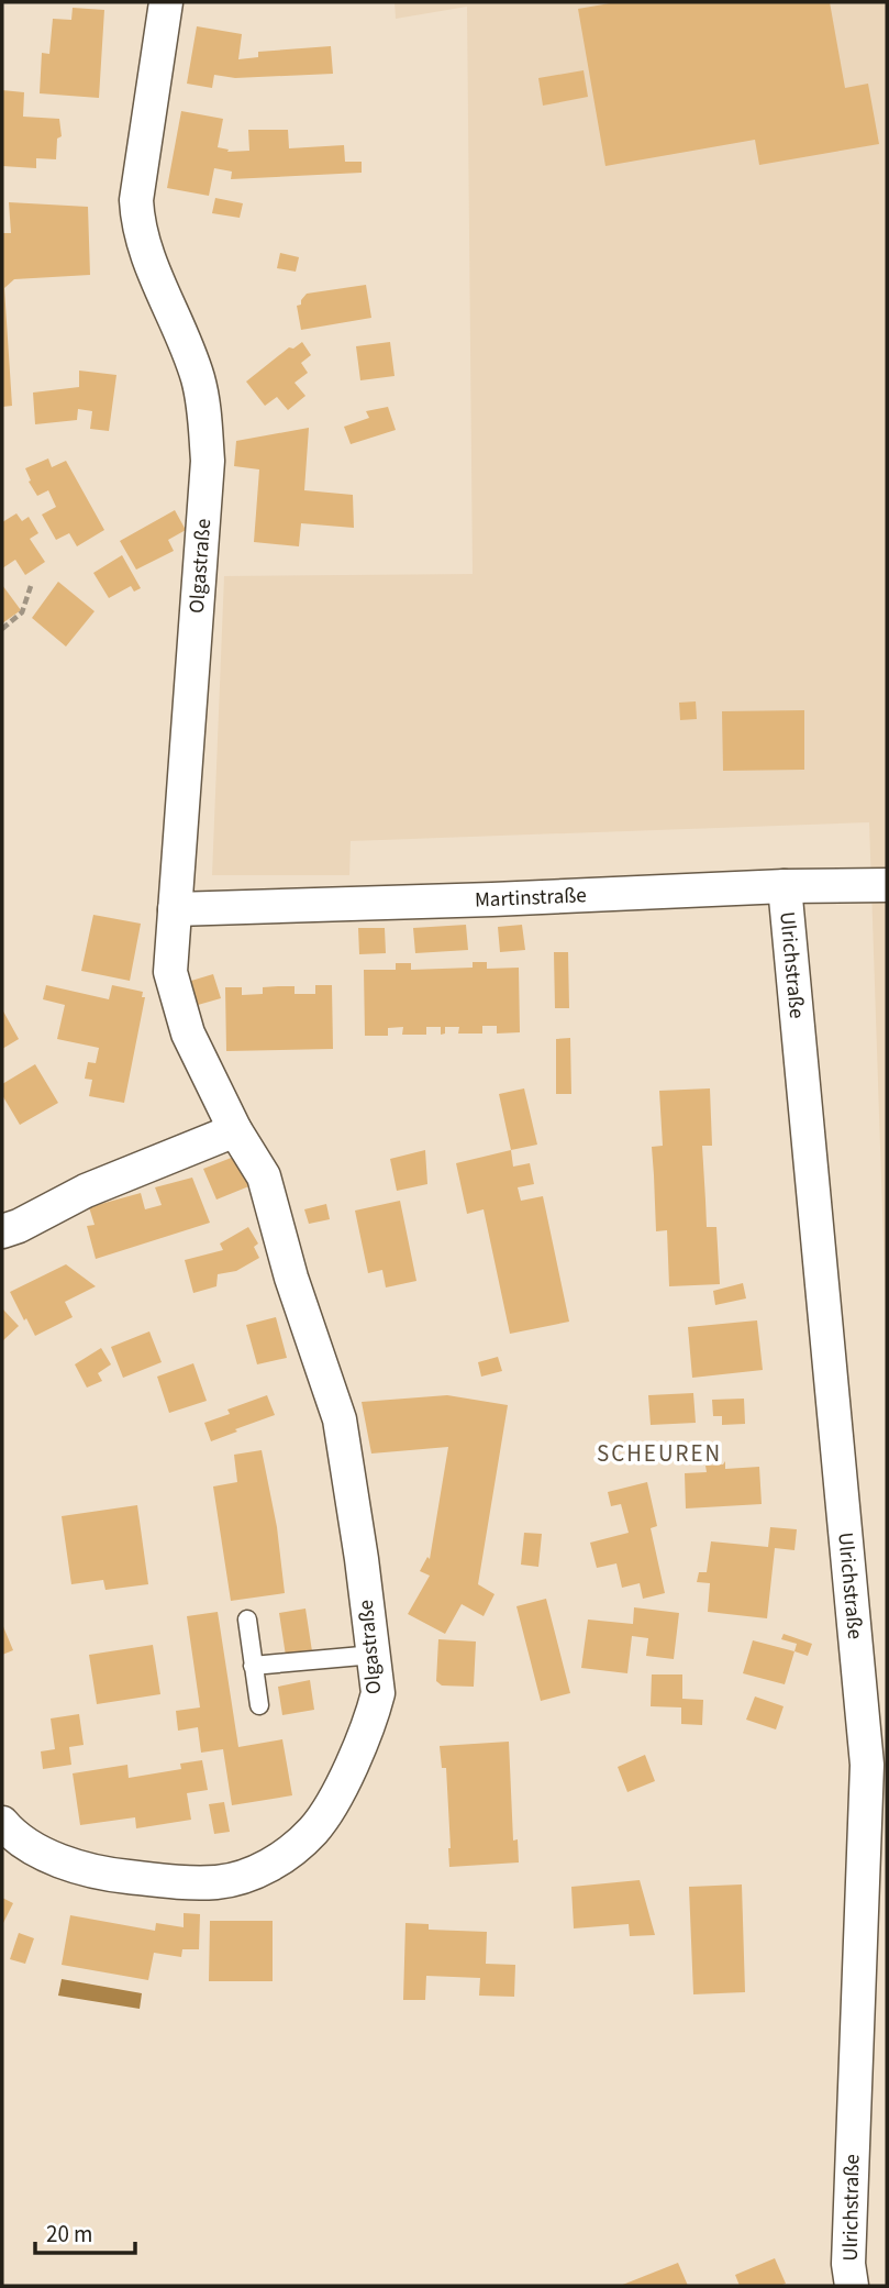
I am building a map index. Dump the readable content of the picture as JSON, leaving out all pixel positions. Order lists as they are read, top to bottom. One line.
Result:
{"streets":{"street":["Olgastraße","Martinstraße","Ulrichstraße"]},"crossings":[["Olgastraße","Martinstraße"],["Martinstraße","Ulrichstraße"]],"districts":["SCHEUREN"],"scale_bar":"20 m"}
